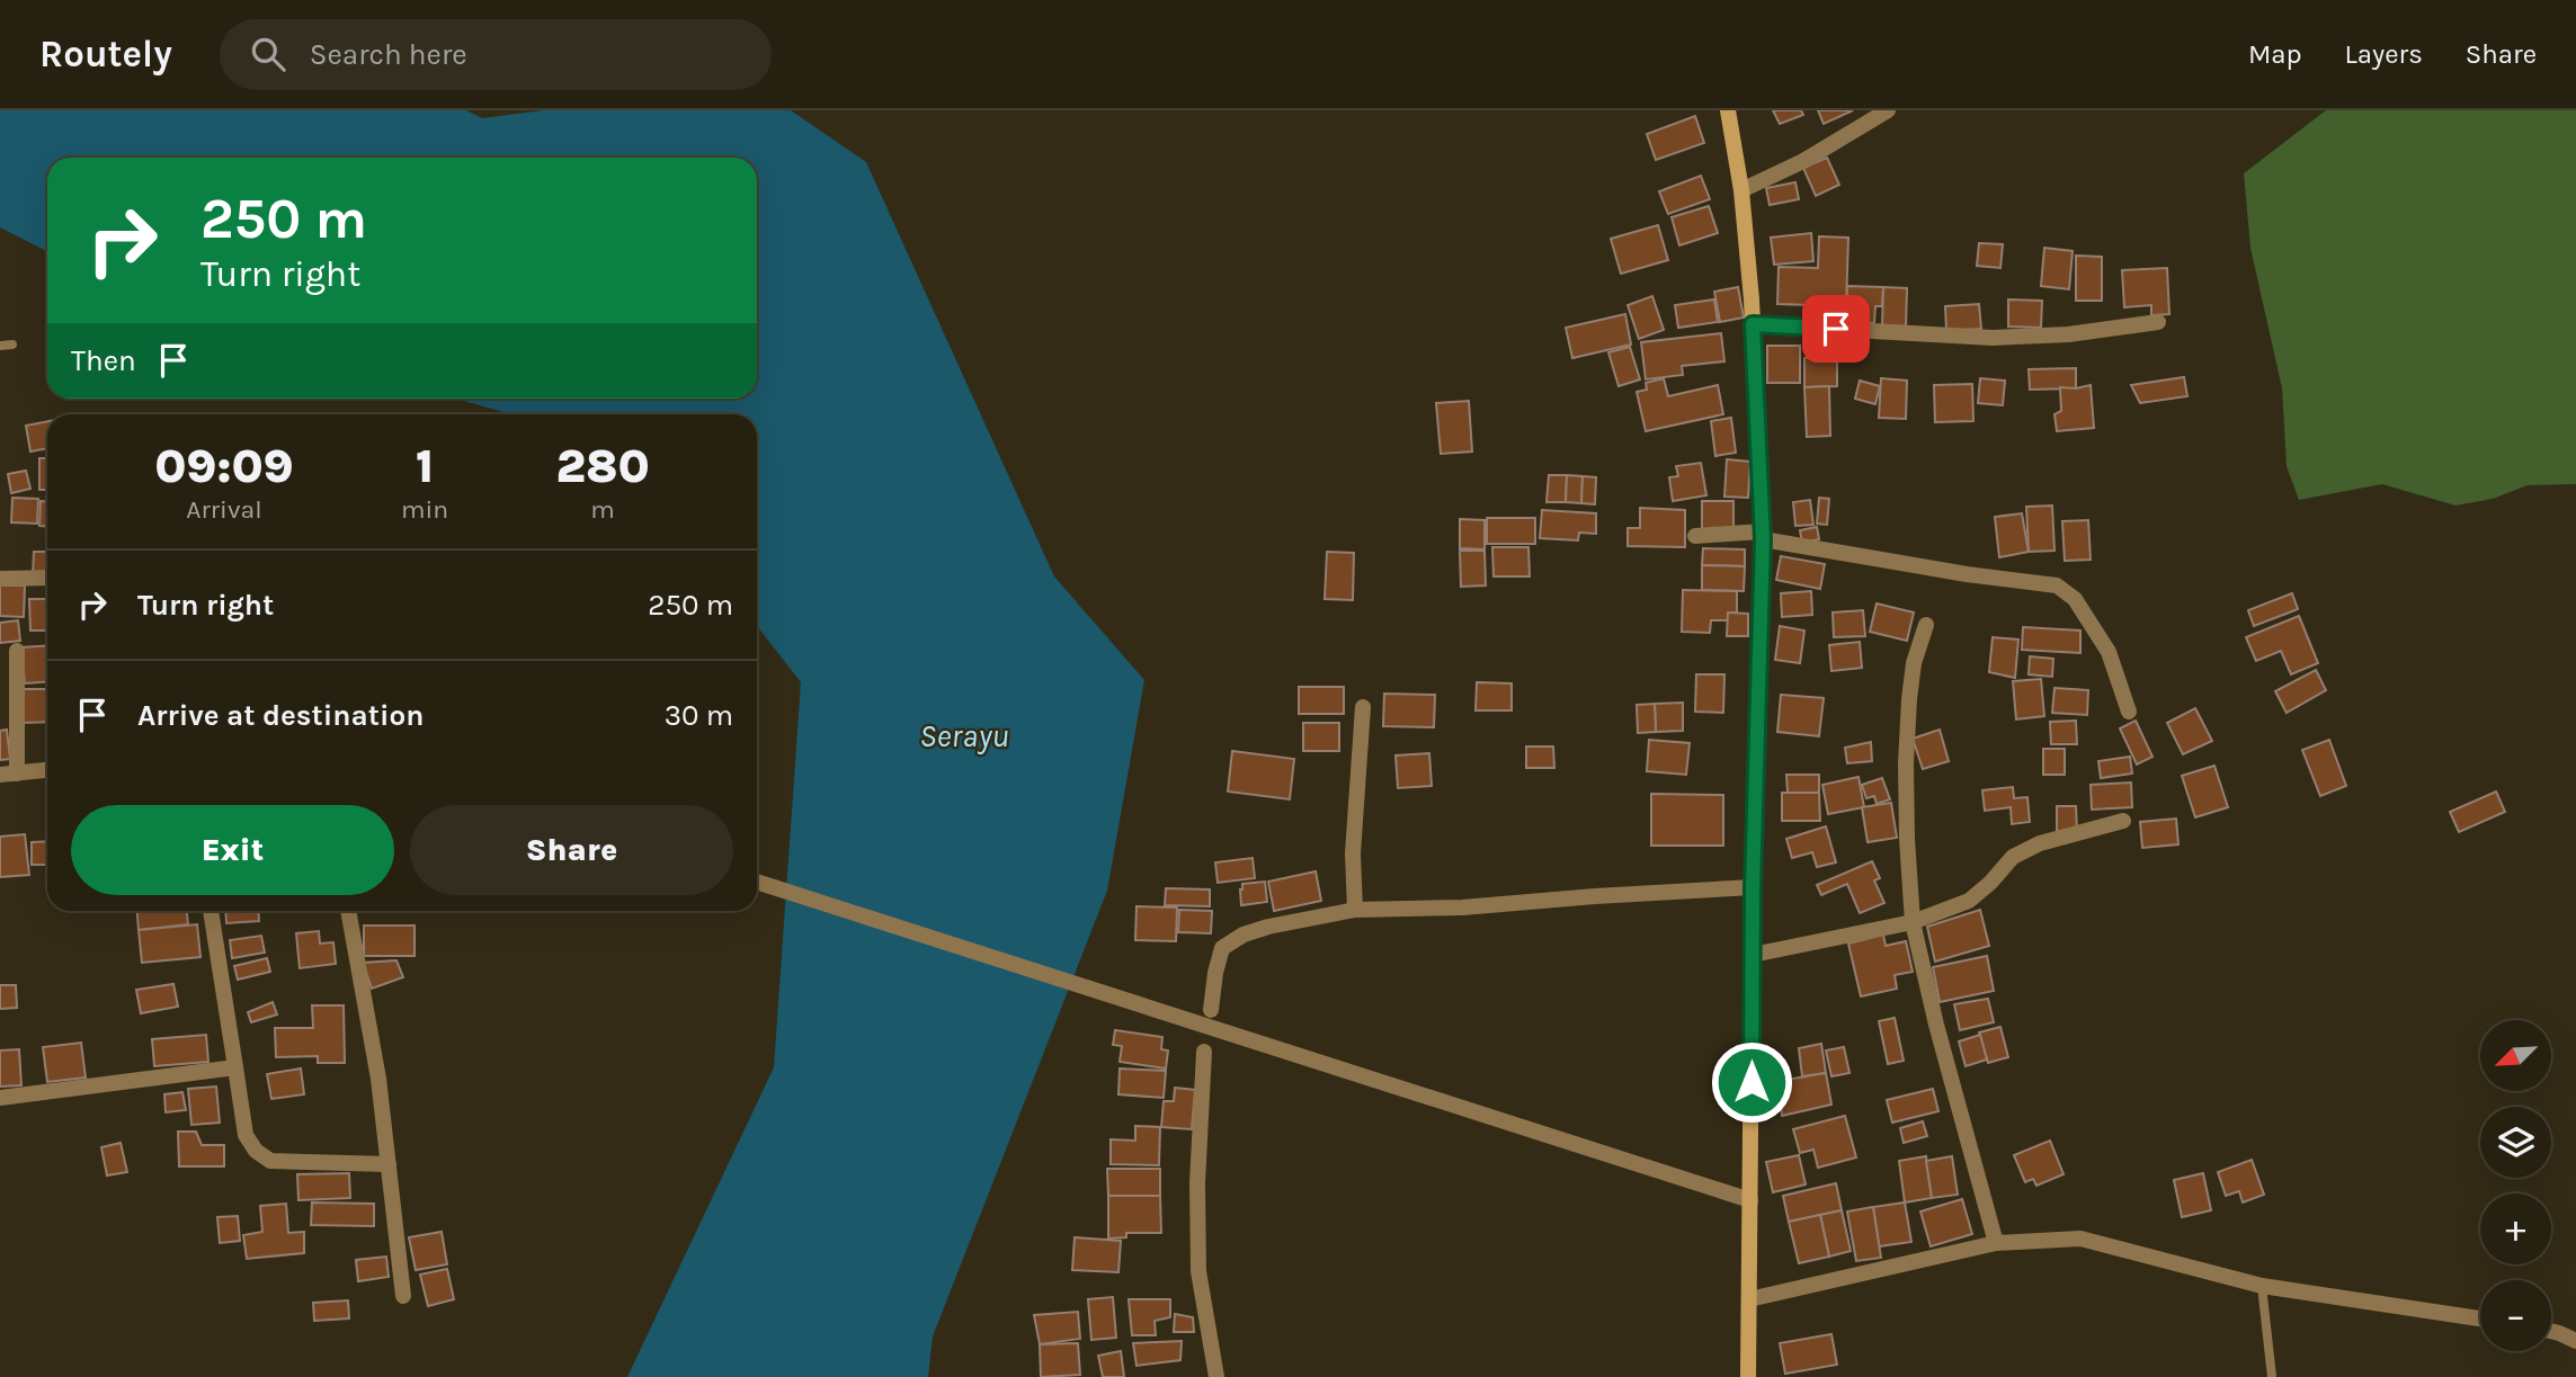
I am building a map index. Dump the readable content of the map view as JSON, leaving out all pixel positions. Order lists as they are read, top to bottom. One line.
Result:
{"water":["Serayu"],"north":"bottom left","page":{"header":"Routely","search":"Search here","nav":["Map","Layers","Share"],"turn":["250 m","Turn right"],"then":"Then","eta":["09:09","Arrival","1","min","280","m"],"list":[{"name":"Turn right","value":"250 m"},{"name":"Arrive at destination","value":"30 m"}],"buttons":["Exit","Share"],"map_buttons":["+","−"]}}
